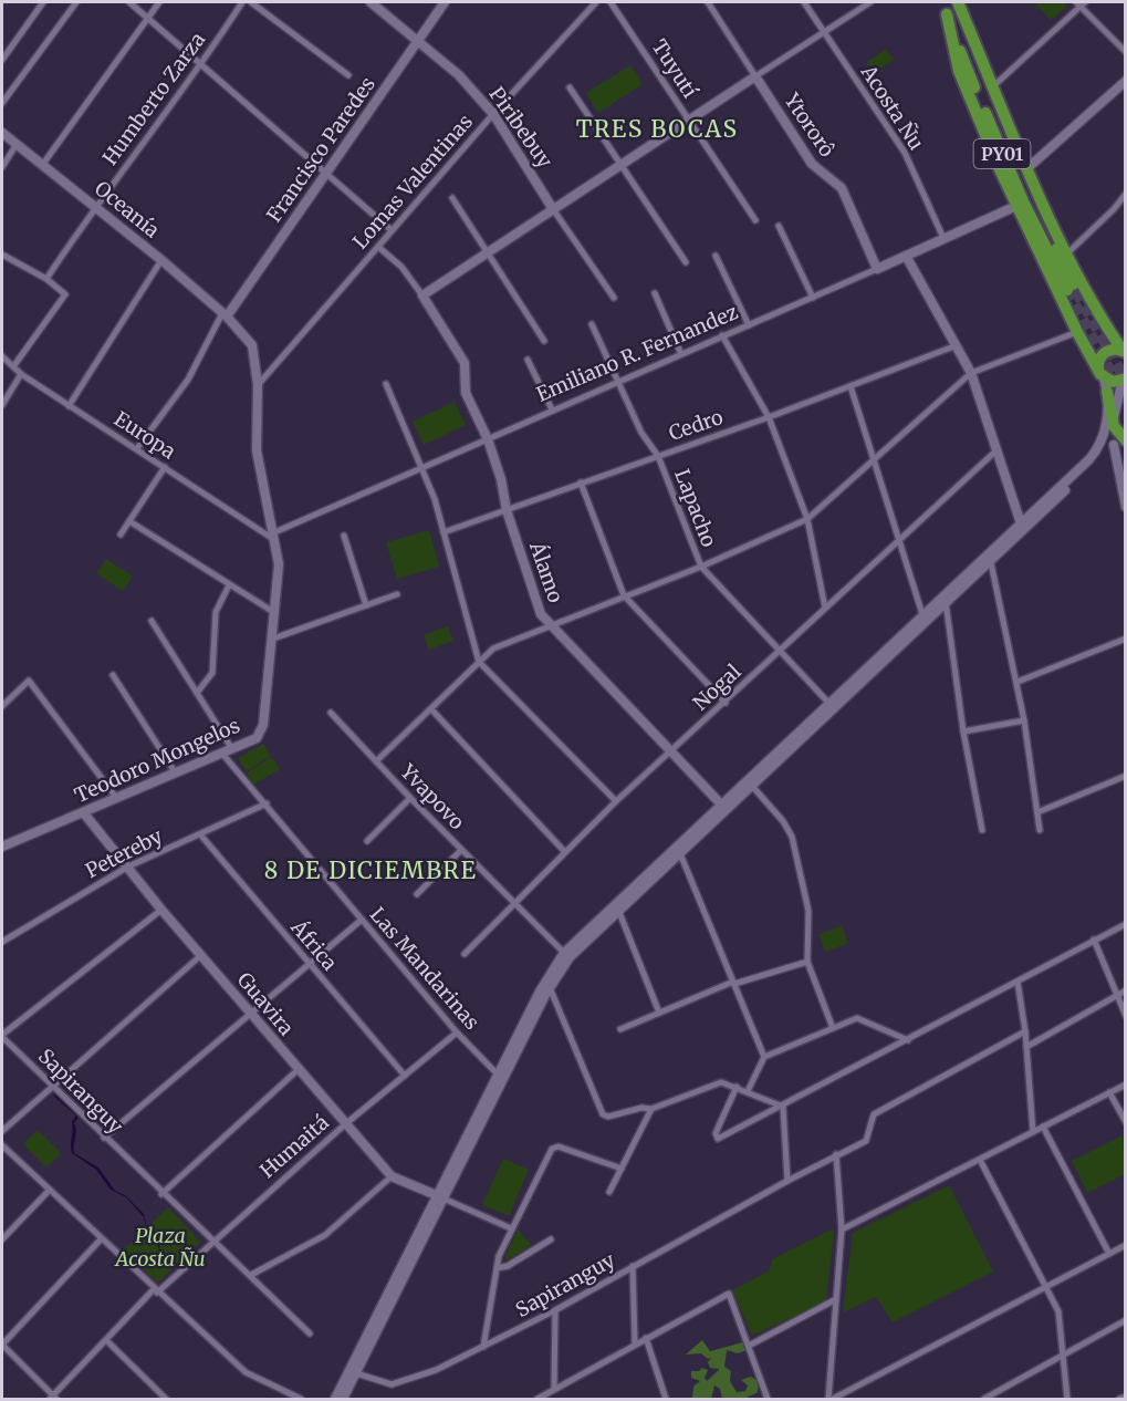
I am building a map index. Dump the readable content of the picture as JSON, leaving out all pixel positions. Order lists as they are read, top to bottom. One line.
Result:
{"streets":{"highway":["PY01"],"street":["Tuyutí","Humberto Zarza","Acosta Ñu","Ytororô","Piribebuy","Francisco Paredes","Lomas Valentinas","Oceanía","Emiliano R. Fernandez","Cedro","Europa","Lapacho","Álamo","Nogal","Teodoro Mongelos","Yvapovo","Petereby","África","Las Mandarinas","Guavira","Sapiranguy","Humaitá"]},"crossings":[["Humberto Zarza","Oceanía"],["Acosta Ñu","Emiliano R. Fernandez"],["Ytororô","Emiliano R. Fernandez"],["Piribebuy","Francisco Paredes"],["Piribebuy","Lomas Valentinas"],["Francisco Paredes","Oceanía"],["Francisco Paredes","Teodoro Mongelos"],["Lomas Valentinas","Teodoro Mongelos"],["Oceanía","Teodoro Mongelos"],["Emiliano R. Fernandez","Europa"],["Emiliano R. Fernandez","Lapacho"],["Emiliano R. Fernandez","Álamo"],["Emiliano R. Fernandez","Teodoro Mongelos"],["Cedro","Lapacho"],["Cedro","Álamo"],["Europa","Teodoro Mongelos"],["Lapacho","Nogal"],["Álamo","Nogal"],["Nogal","Yvapovo"],["Teodoro Mongelos","Las Mandarinas"],["Teodoro Mongelos","Guavira"],["Petereby","África"],["Petereby","Las Mandarinas"],["Petereby","Guavira"],["África","Humaitá"],["Las Mandarinas","Humaitá"],["Guavira","Humaitá"],["Sapiranguy","Humaitá"]],"districts":["TRES BOCAS","8 DE DICIEMBRE"],"parks":["Plaza Acosta Ñu"]}
